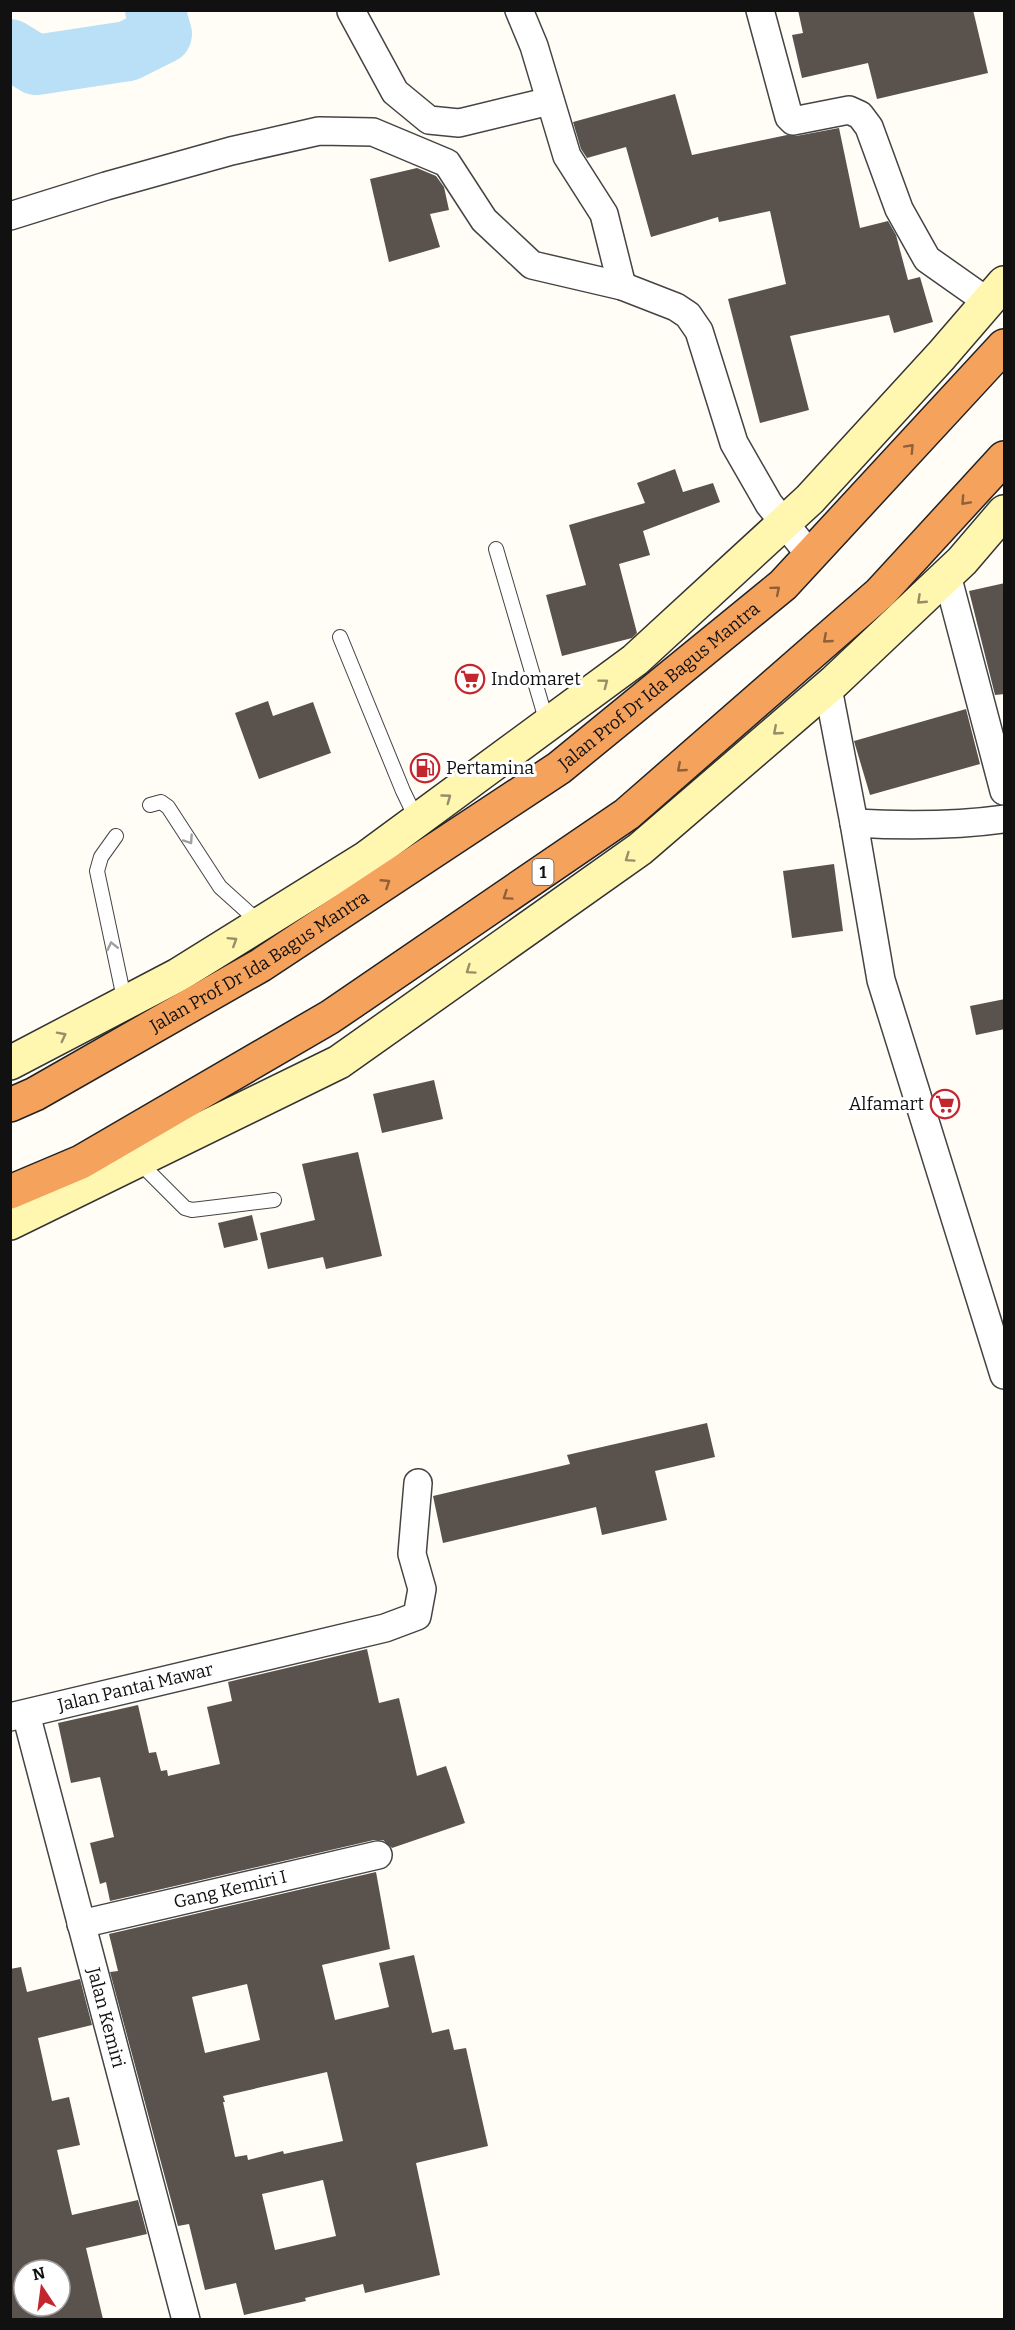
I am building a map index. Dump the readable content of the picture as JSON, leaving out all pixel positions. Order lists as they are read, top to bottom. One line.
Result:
{"streets":{"highway":["Jalan Prof Dr Ida Bagus Mantra","1"],"street":["Jalan Pantai Mawar","Gang Kemiri I","Jalan Kemiri"]},"crossings":[["Jalan Pantai Mawar","Jalan Kemiri"],["Gang Kemiri I","Jalan Kemiri"]],"places":{"supermarket":["Indomaret","Alfamart"],"fuel station":["Pertamina"]},"north":"top"}
